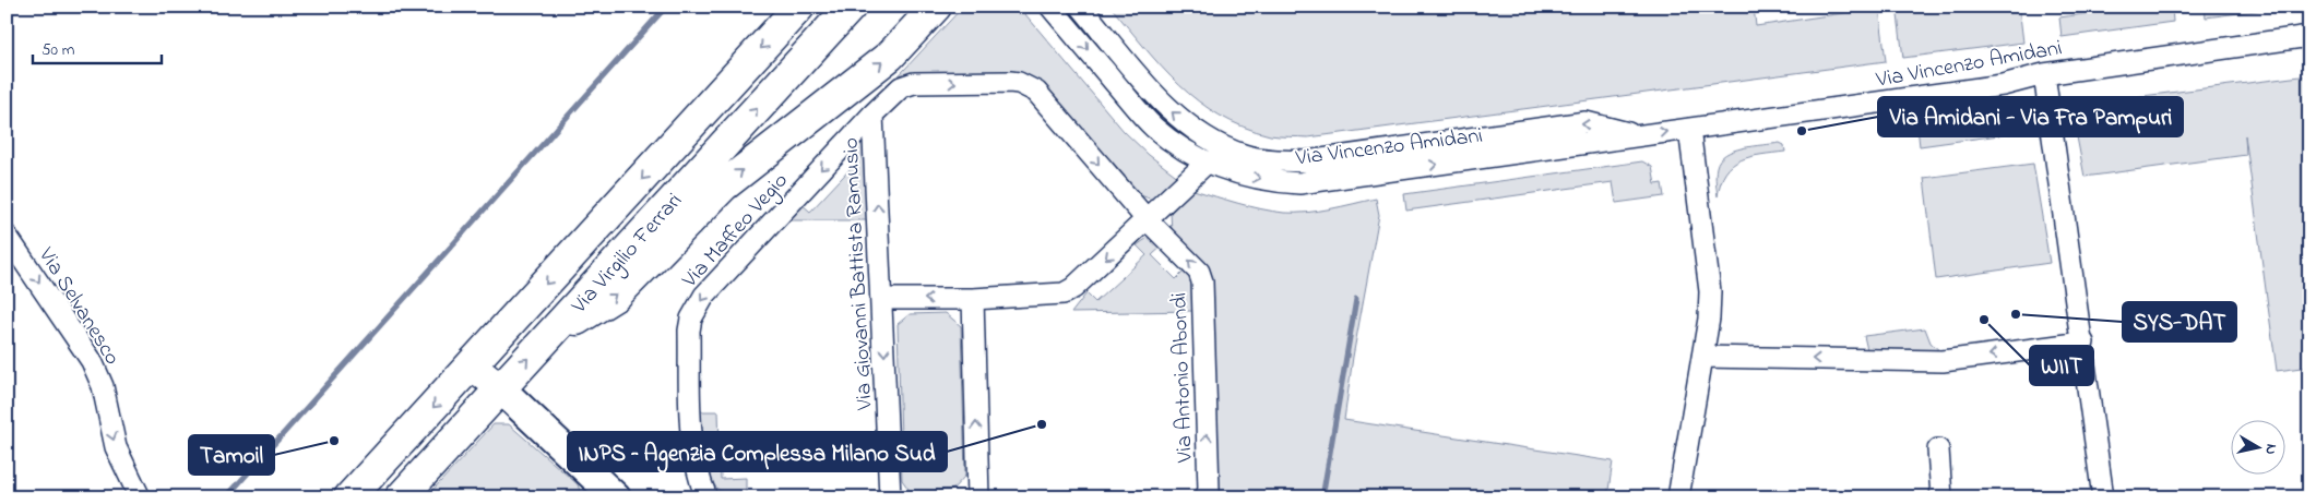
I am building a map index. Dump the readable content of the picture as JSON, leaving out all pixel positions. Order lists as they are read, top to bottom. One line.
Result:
{"streets":{"main road":["Via Virgilio Ferrari"],"street":["Via Vincenzo Amidani","Via Maffeo Vegio","Via Giovanni Battista Ramusio","Via Selvanesco","Via Antonio Abondi"]},"crossings":[["Via Maffeo Vegio","Via Giovanni Battista Ramusio"],["Via Maffeo Vegio","Via Antonio Abondi"]],"one_way":["Via Selvanesco","Via Antonio Abondi"],"places":["Via Amidani - Via Fra Pampuri","SYS-DAT","WIIT","INPS – Agenzia Complessa Milano Sud","Tamoil"],"scale_bar":"50 m","north":"right"}
